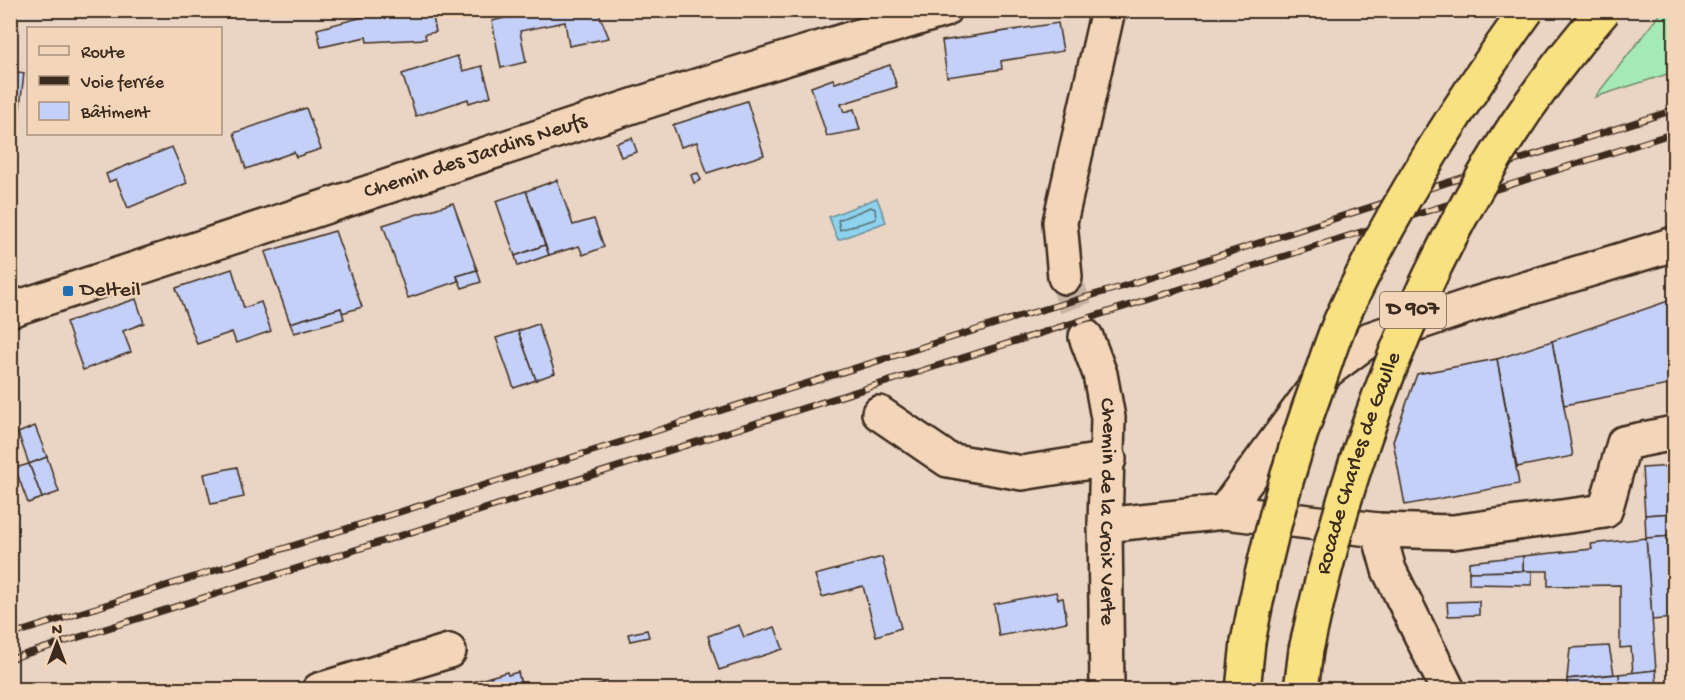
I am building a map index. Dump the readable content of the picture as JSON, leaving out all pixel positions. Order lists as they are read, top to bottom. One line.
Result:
{"streets":{"highway":["D 907","Rocade Charles de Gaulle"],"street":["Chemin des Jardins Neufs","Chemin de la Croix Verte"]},"places":{"transit":["Delteil"]},"legend":["Route","Voie ferrée","Bâtiment"],"north":"top"}
